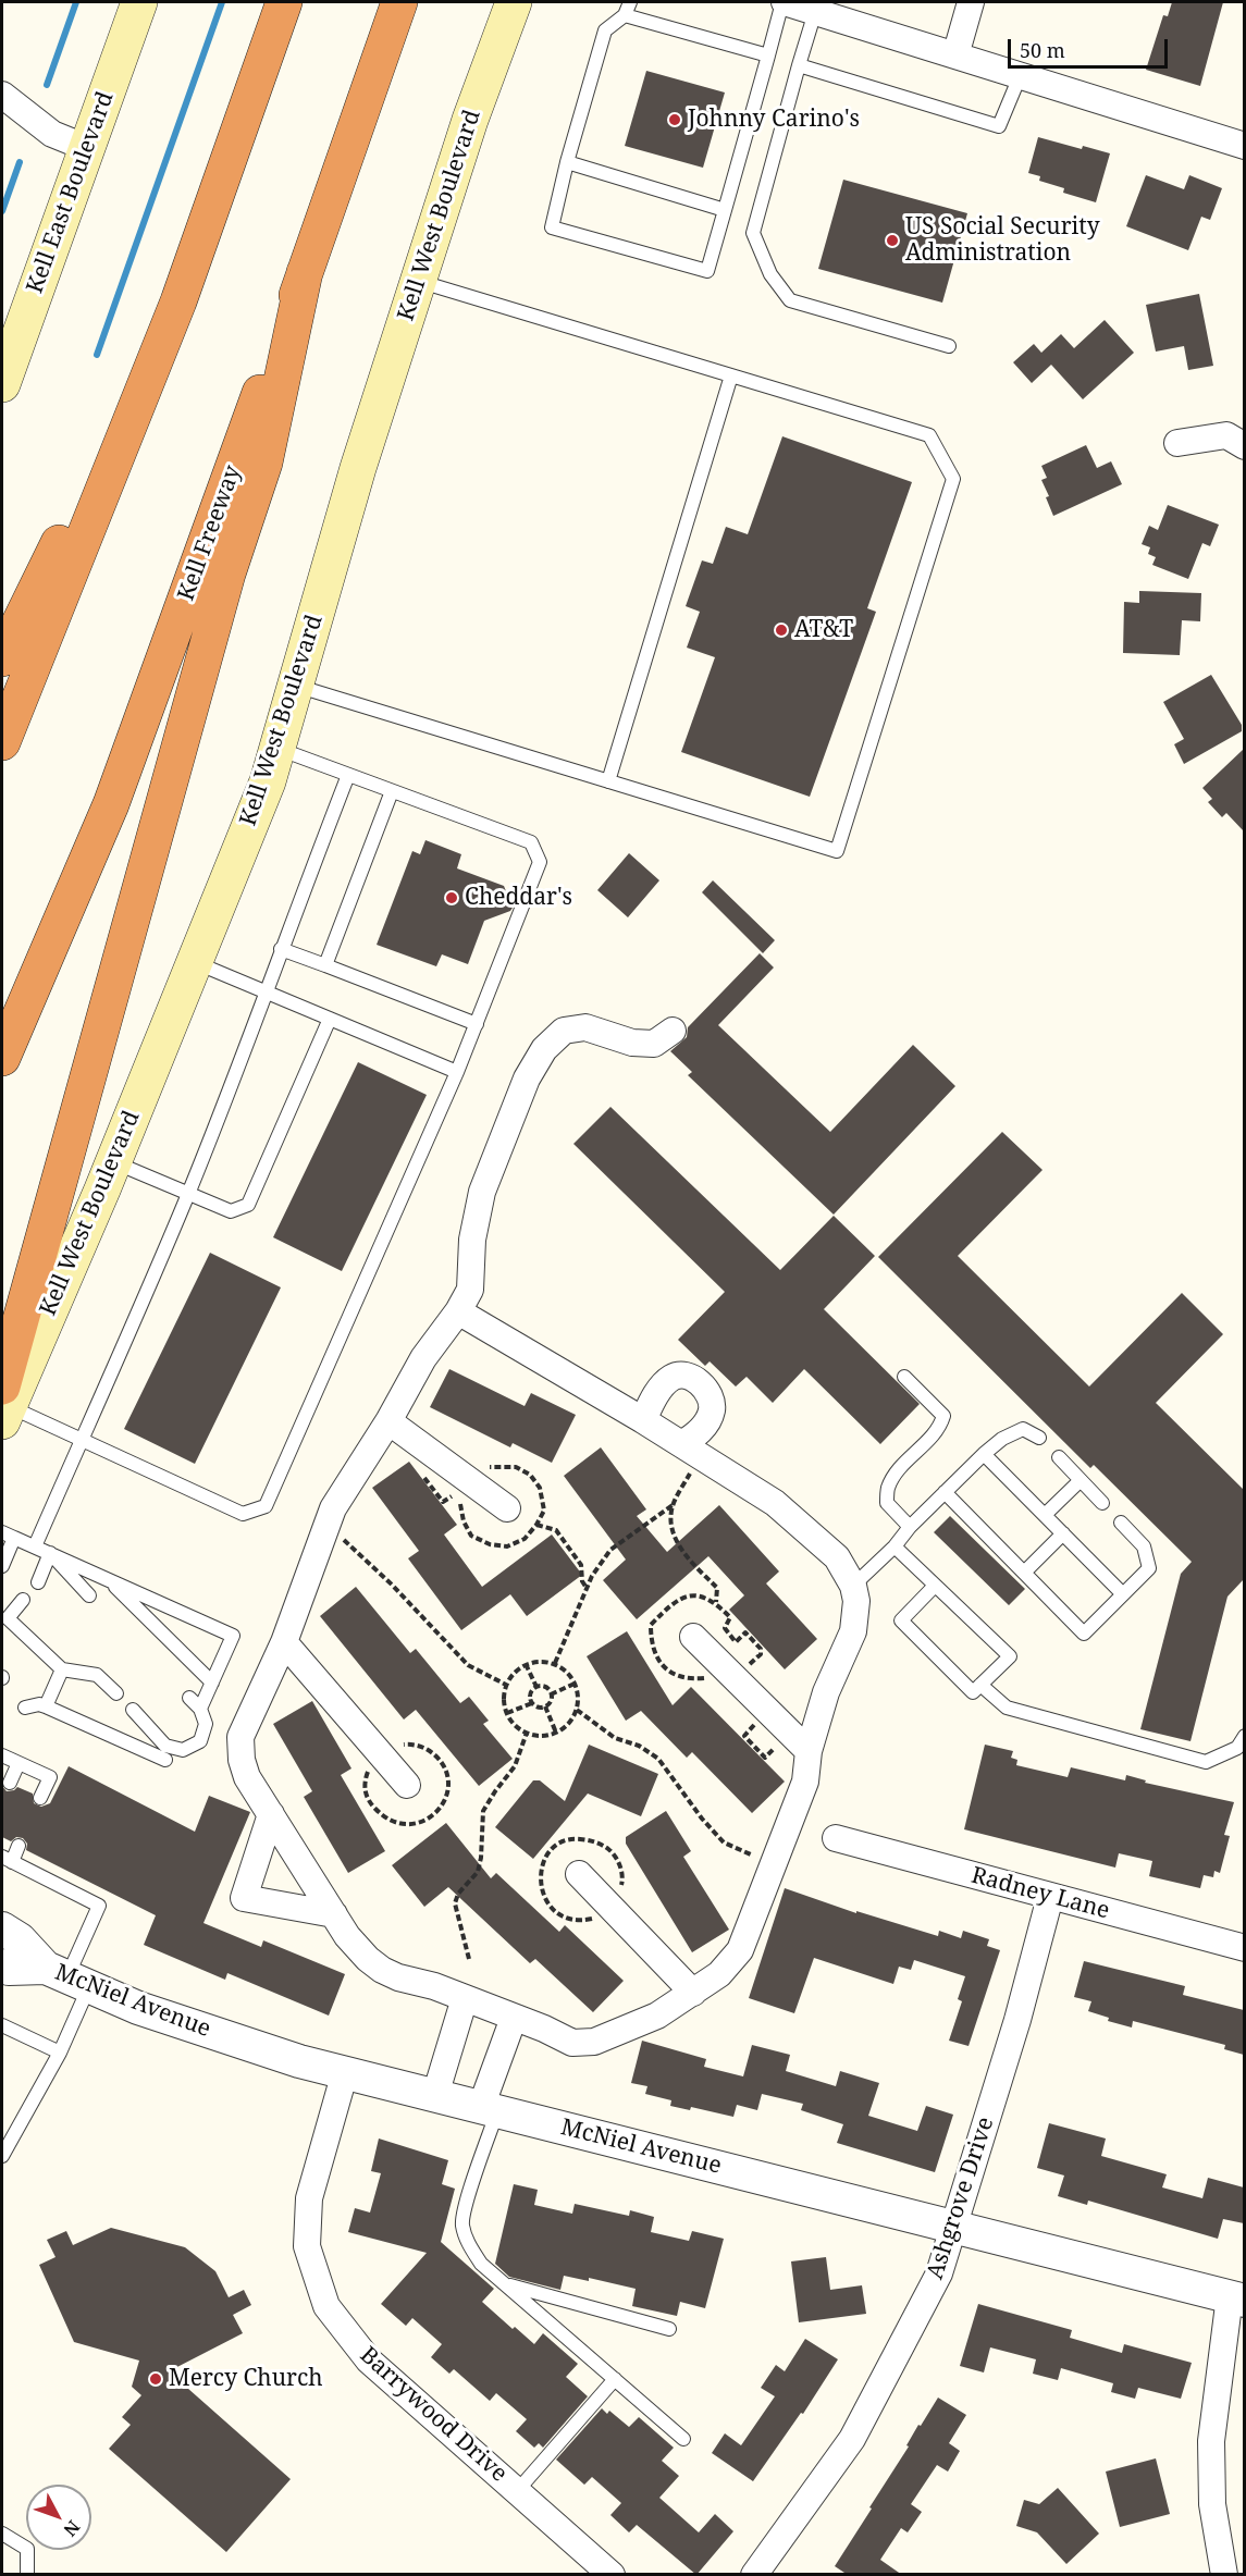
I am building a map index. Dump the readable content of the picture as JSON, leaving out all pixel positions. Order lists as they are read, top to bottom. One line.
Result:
{"streets":{"highway":["Kell Freeway"],"main road":["Kell East Boulevard","Kell West Boulevard"],"street":["Radney Lane","McNiel Avenue","Ashgrove Drive","Barrywood Drive"]},"crossings":[["Radney Lane","Ashgrove Drive"],["McNiel Avenue","Ashgrove Drive"],["McNiel Avenue","Barrywood Drive"]],"places":["Johnny Carino's","US Social Security Administration","AT&T","Cheddar's","Mercy Church"],"scale_bar":"50 m","north":"bottom right"}
